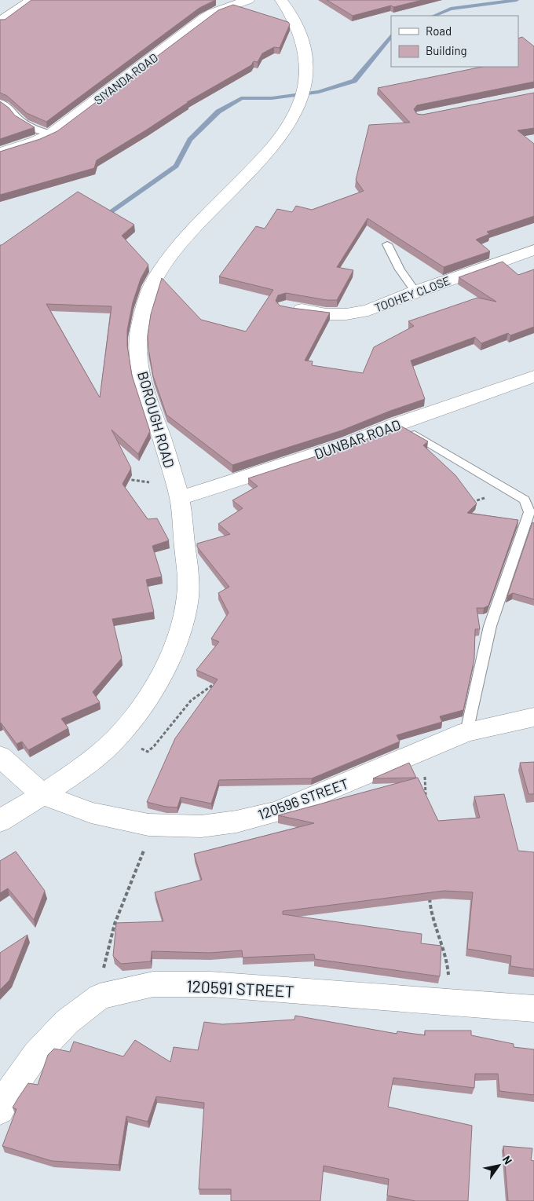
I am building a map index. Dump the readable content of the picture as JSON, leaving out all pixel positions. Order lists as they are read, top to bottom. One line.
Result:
{"streets":{"street":["SIYANDA ROAD","TOOHEY CLOSE","BOROUGH ROAD","DUNBAR ROAD","120596 STREET","120591 STREET"]},"crossings":[["BOROUGH ROAD","DUNBAR ROAD"],["BOROUGH ROAD","120596 STREET"]],"legend":["Road","Building"],"north":"top right"}
